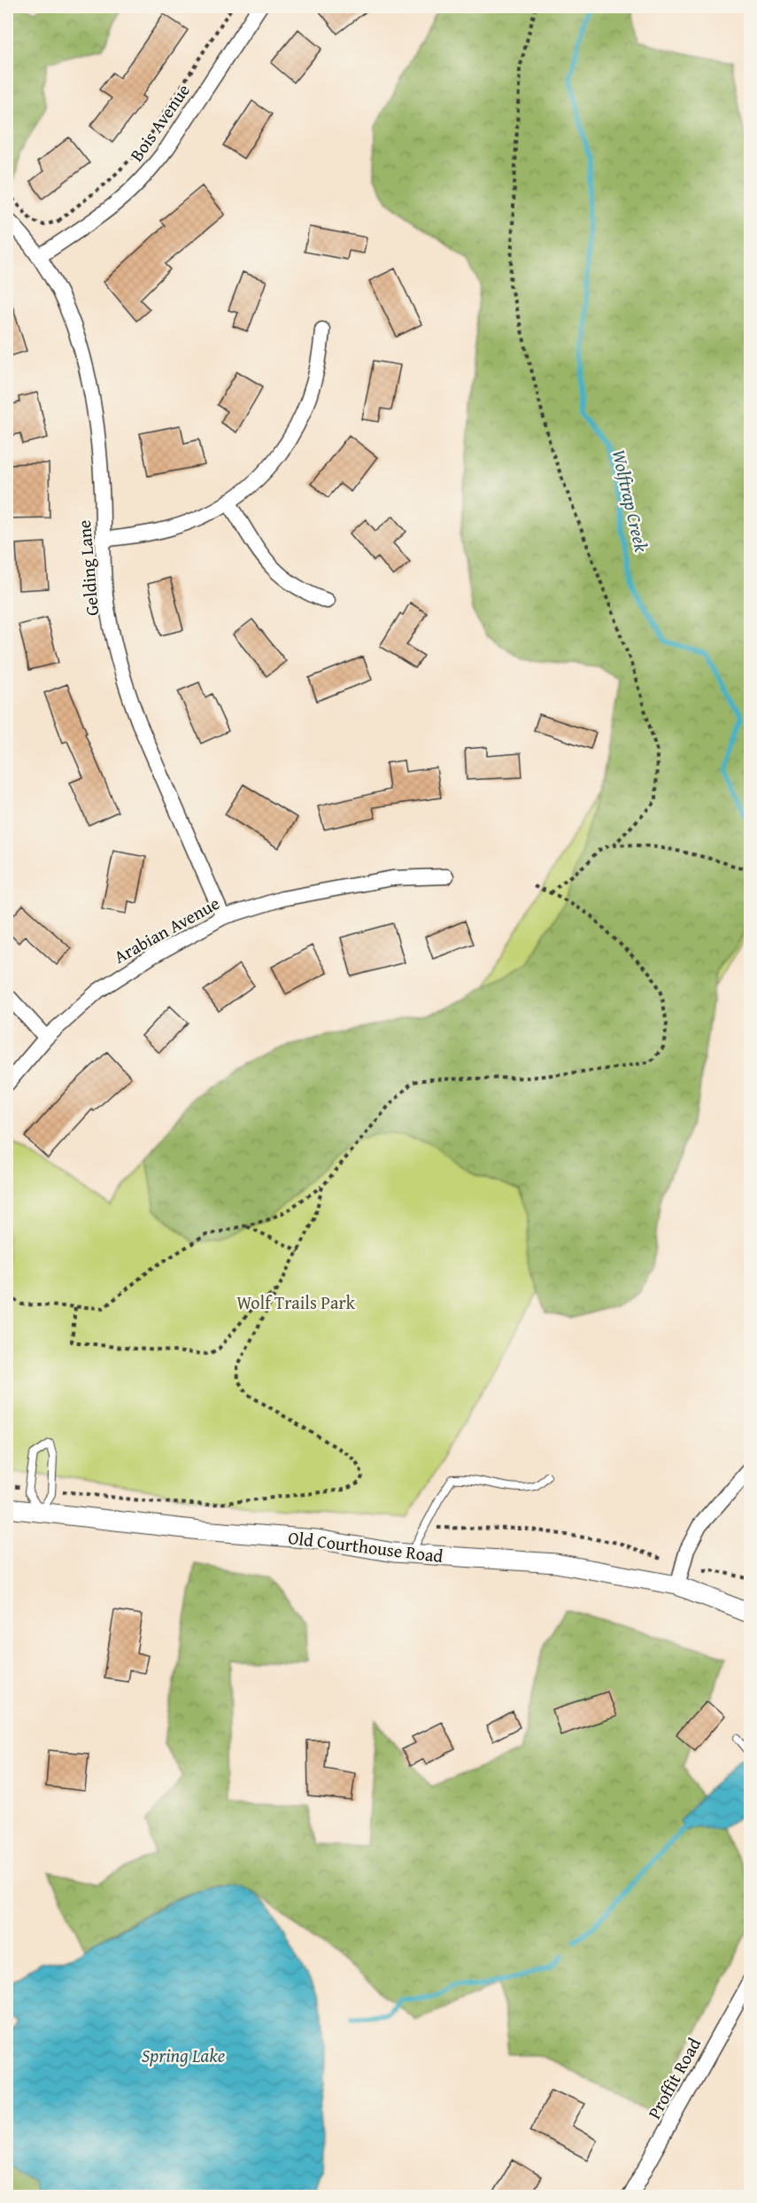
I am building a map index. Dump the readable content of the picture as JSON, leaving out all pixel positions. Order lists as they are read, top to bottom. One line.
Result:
{"streets":{"street":["Bois Avenue","Gelding Lane","Arabian Avenue","Old Courthouse Road","Proffit Road"]},"crossings":[["Bois Avenue","Gelding Lane"],["Gelding Lane","Arabian Avenue"]],"water":["Wolftrap Creek","Spring Lake"],"parks":["Wolf Trails Park"]}
